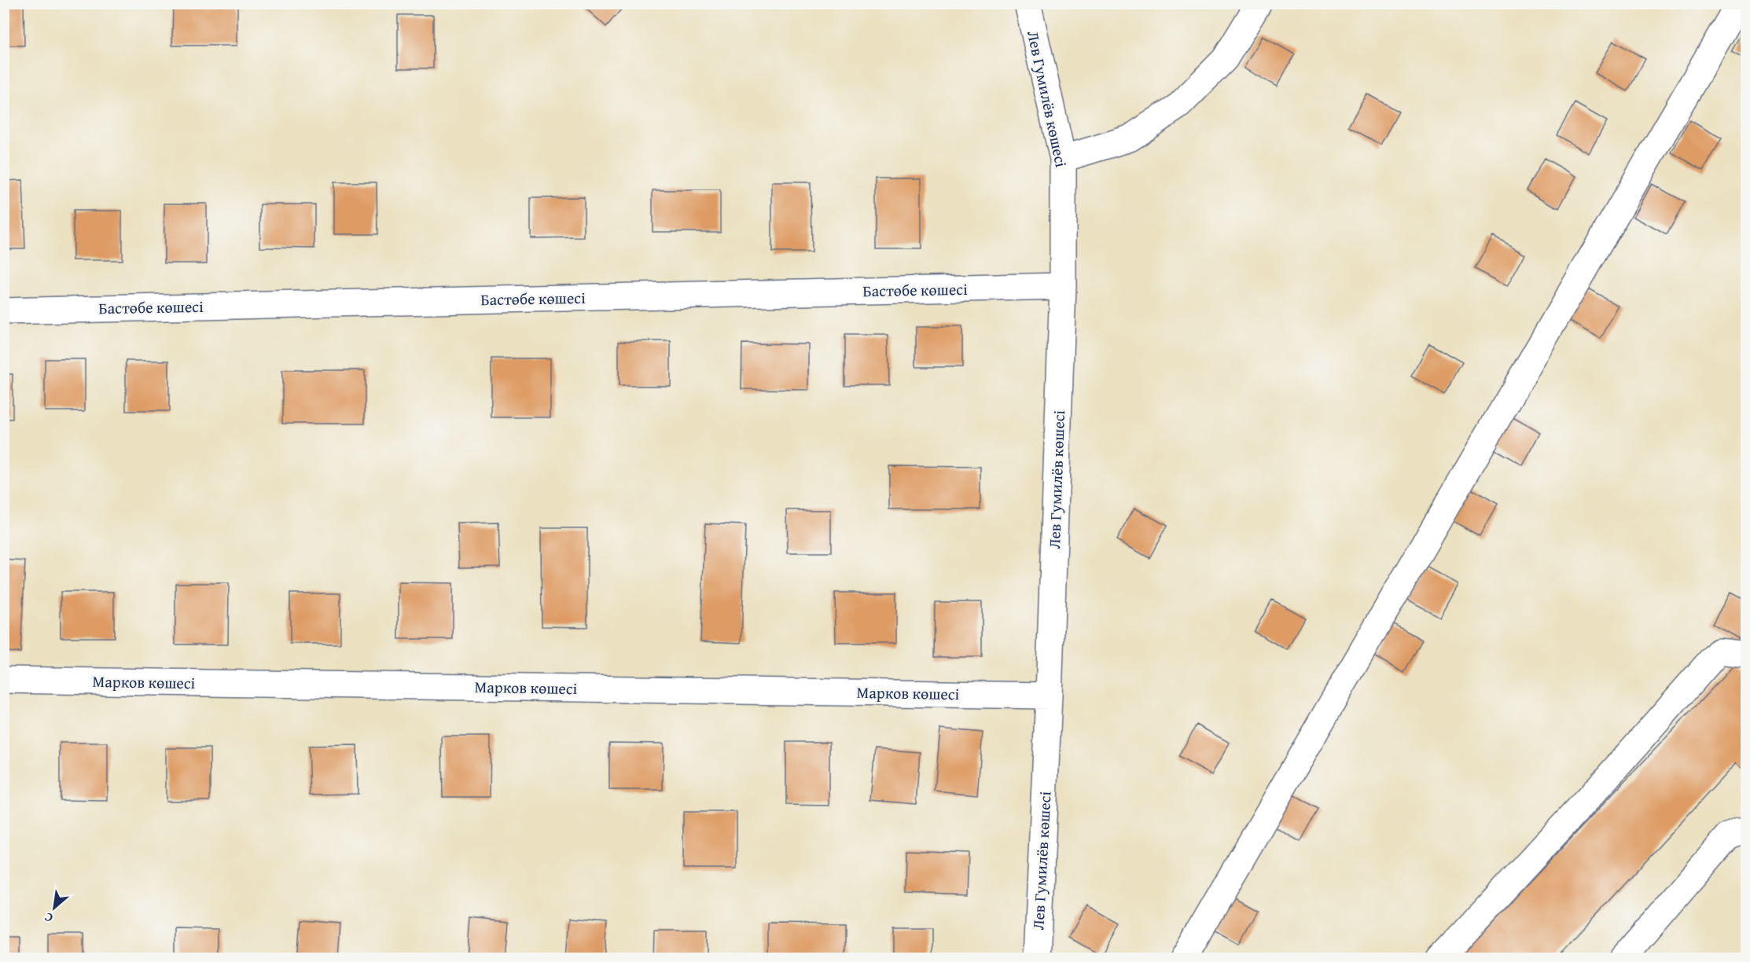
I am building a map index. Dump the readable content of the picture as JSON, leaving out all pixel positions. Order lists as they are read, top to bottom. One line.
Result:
{"streets":{"street":["Лев Гумилёв көшесі","Бастөбе көшесі","Марков көшесі"]},"crossings":[["Лев Гумилёв көшесі","Бастөбе көшесі"],["Лев Гумилёв көшесі","Марков көшесі"]],"north":"bottom left"}
